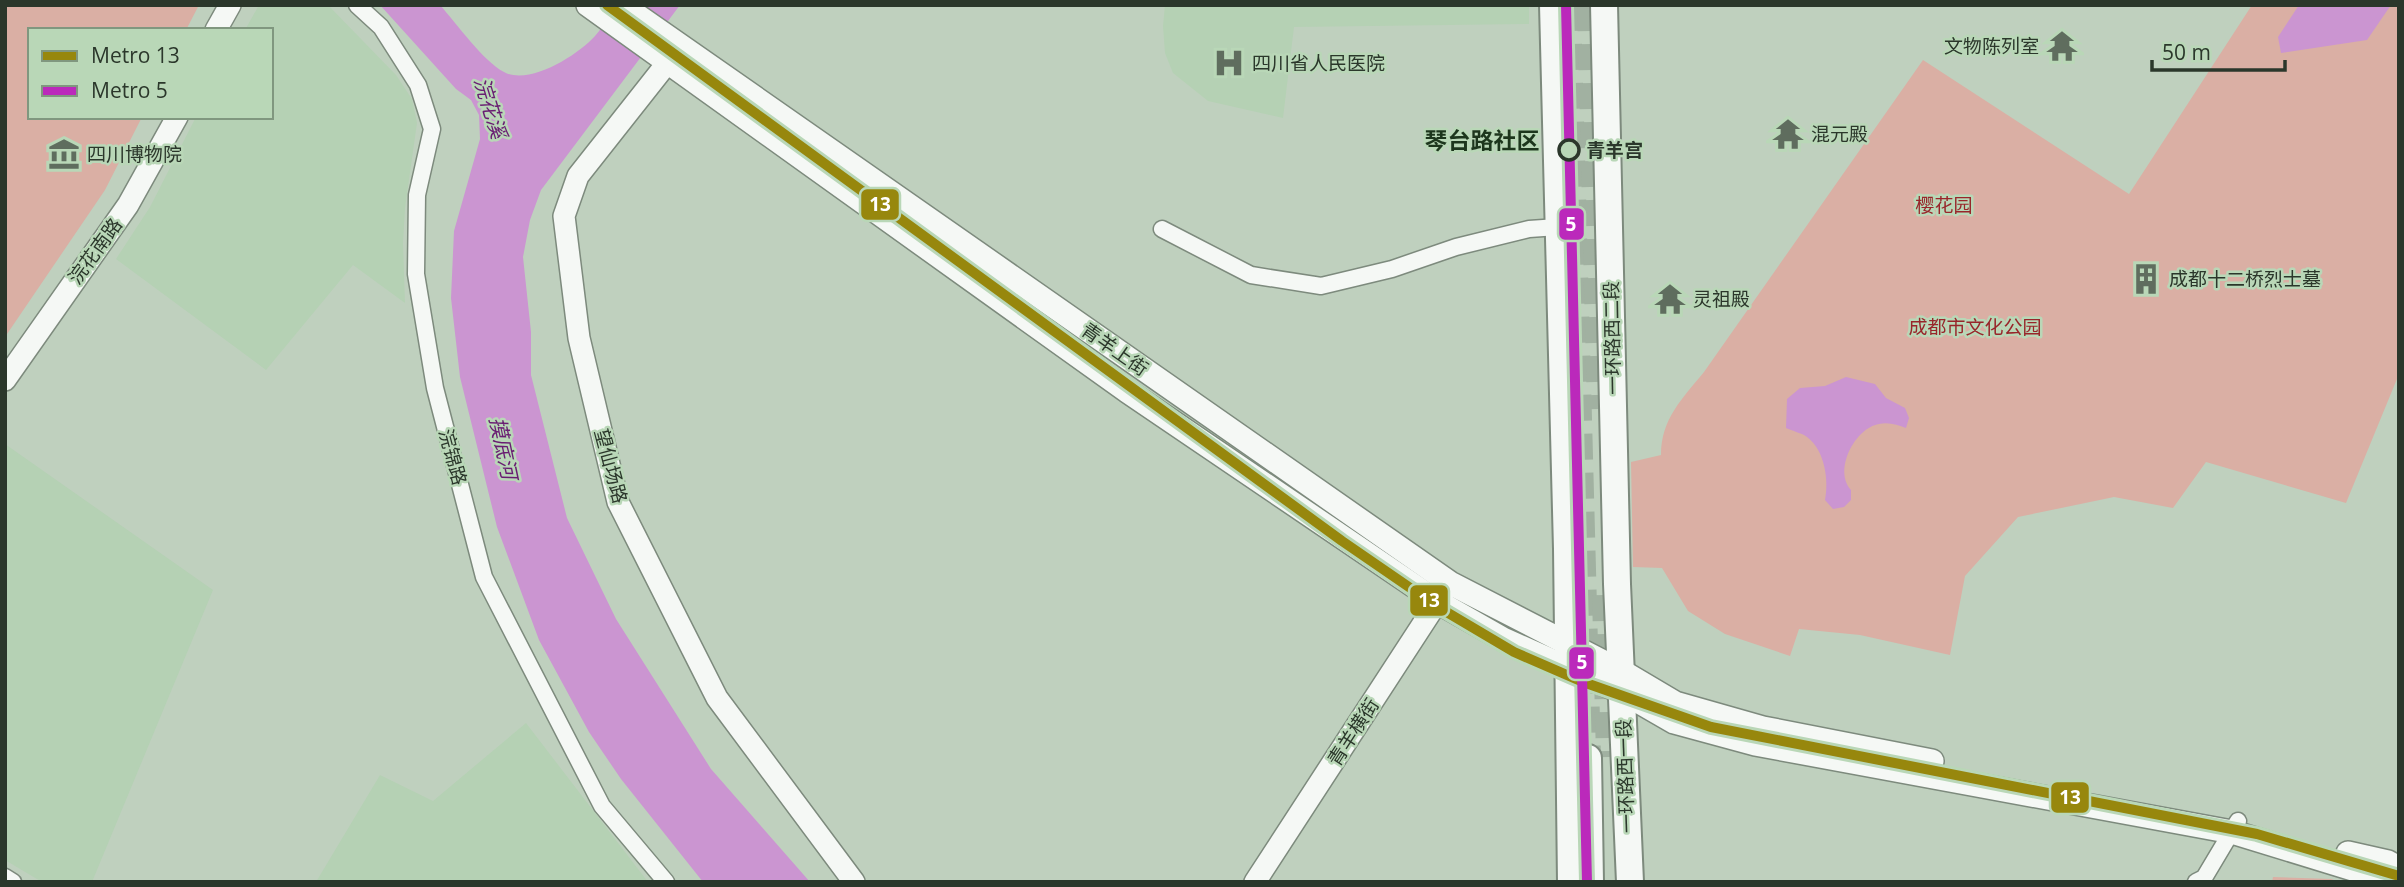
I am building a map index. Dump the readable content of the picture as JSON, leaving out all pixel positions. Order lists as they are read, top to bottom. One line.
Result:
{"streets":{"main road":["一环路西二段","青羊上街","一环路西一段"],"street":["浣花南路","浣锦路","望仙场路","青羊横街"]},"crossings":[["一环路西二段","青羊上街"],["一环路西二段","一环路西一段"],["青羊上街","望仙场路"],["青羊上街","青羊横街"],["青羊上街","一环路西一段"]],"districts":["琴台路社区"],"water":["浣花溪","摸底河"],"parks":["樱花园","成都市文化公园"],"places":{"temple":["文物陈列室","混元殿","灵祖殿"],"hospital":["四川省人民医院"],"other":["青羊宫"],"museum":["四川博物院"],"building":["成都十二桥烈士墓"]},"lines":["metro line 13","metro line 5"],"legend":["Metro 13","Metro 5"],"scale_bar":"50 m"}
